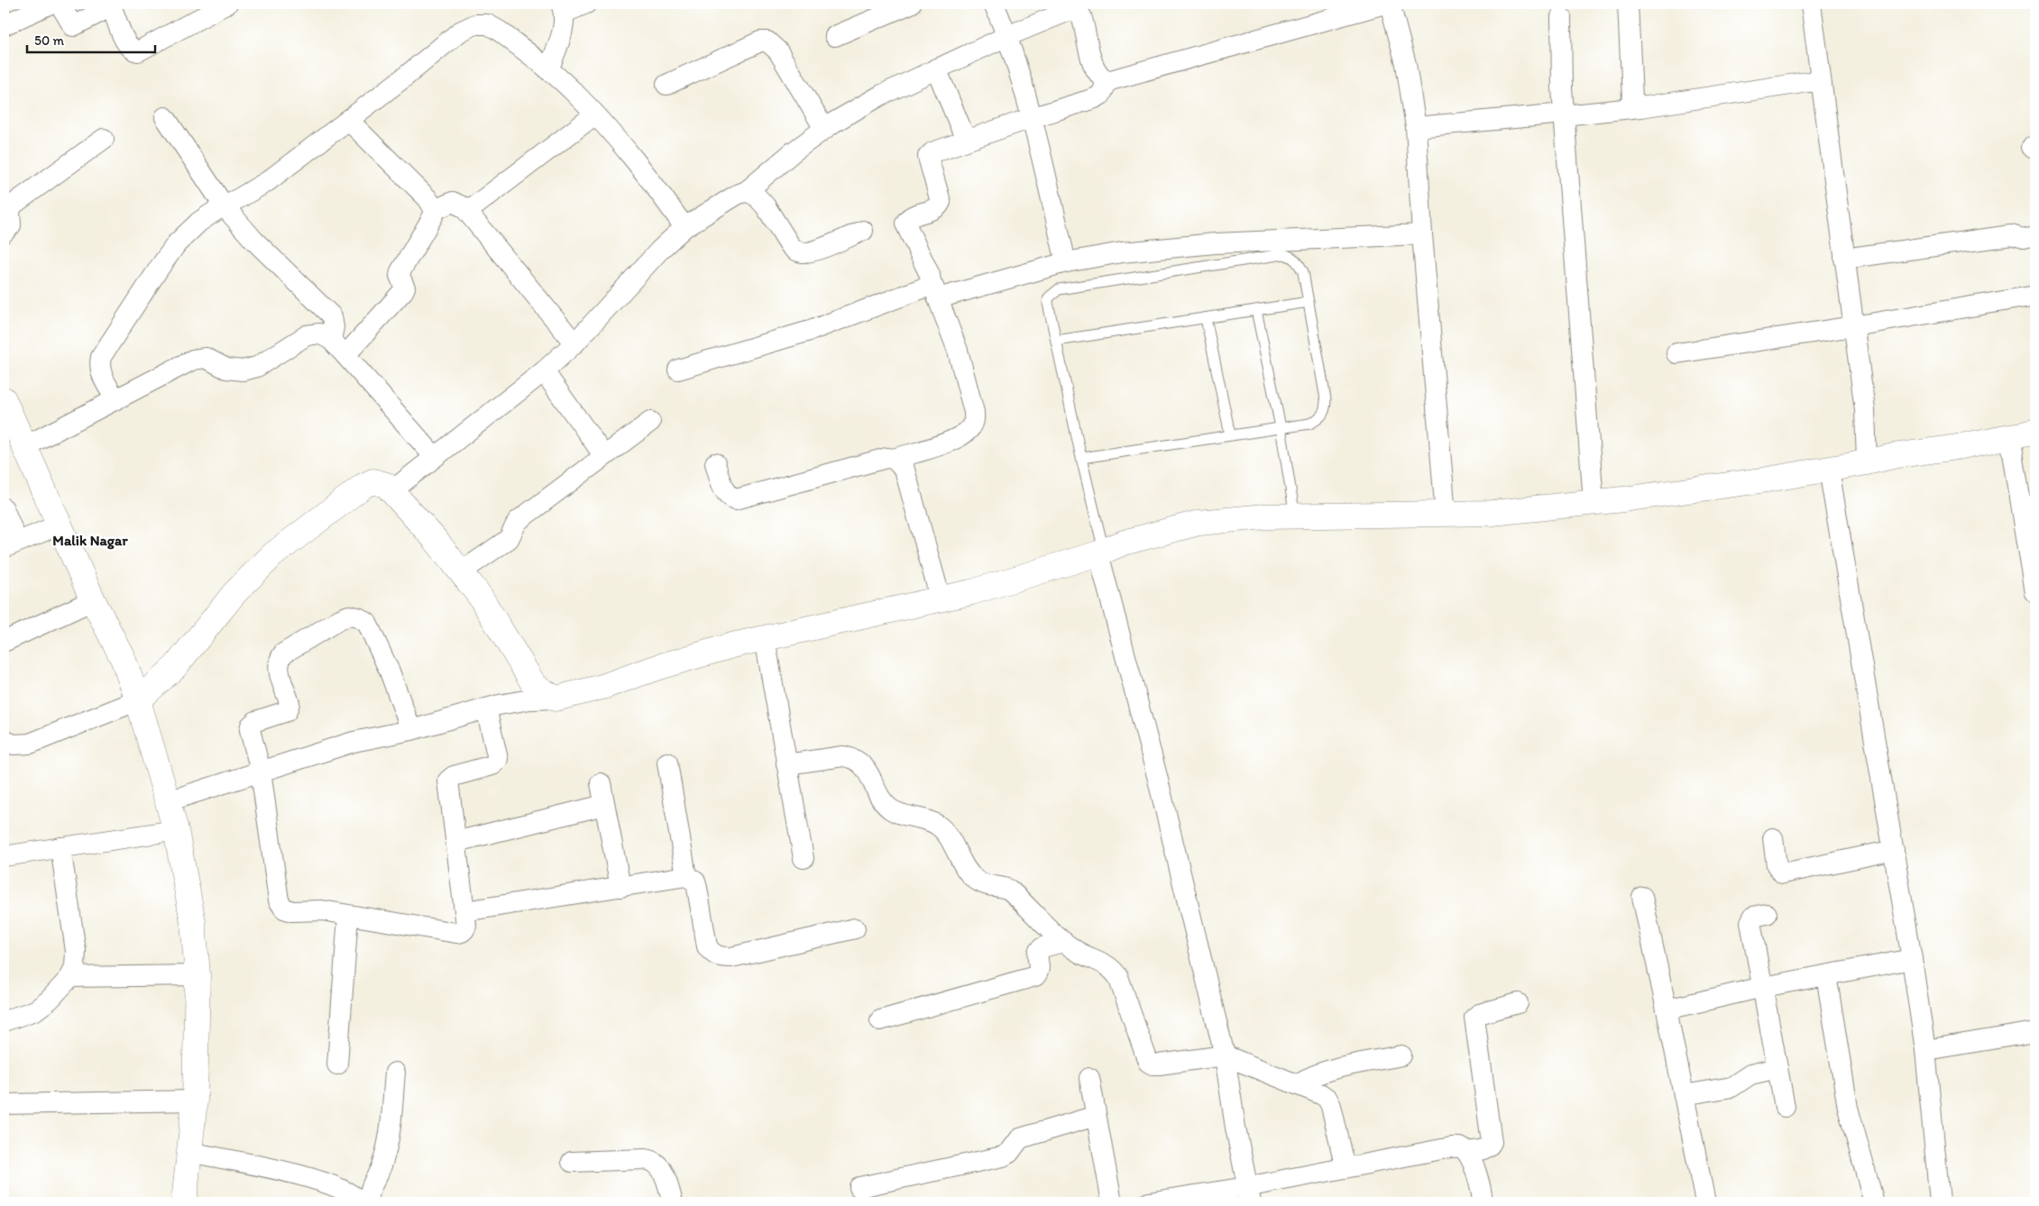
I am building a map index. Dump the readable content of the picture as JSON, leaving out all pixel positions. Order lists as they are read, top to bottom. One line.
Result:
{"districts":["Malik Nagar"],"scale_bar":"50 m"}
